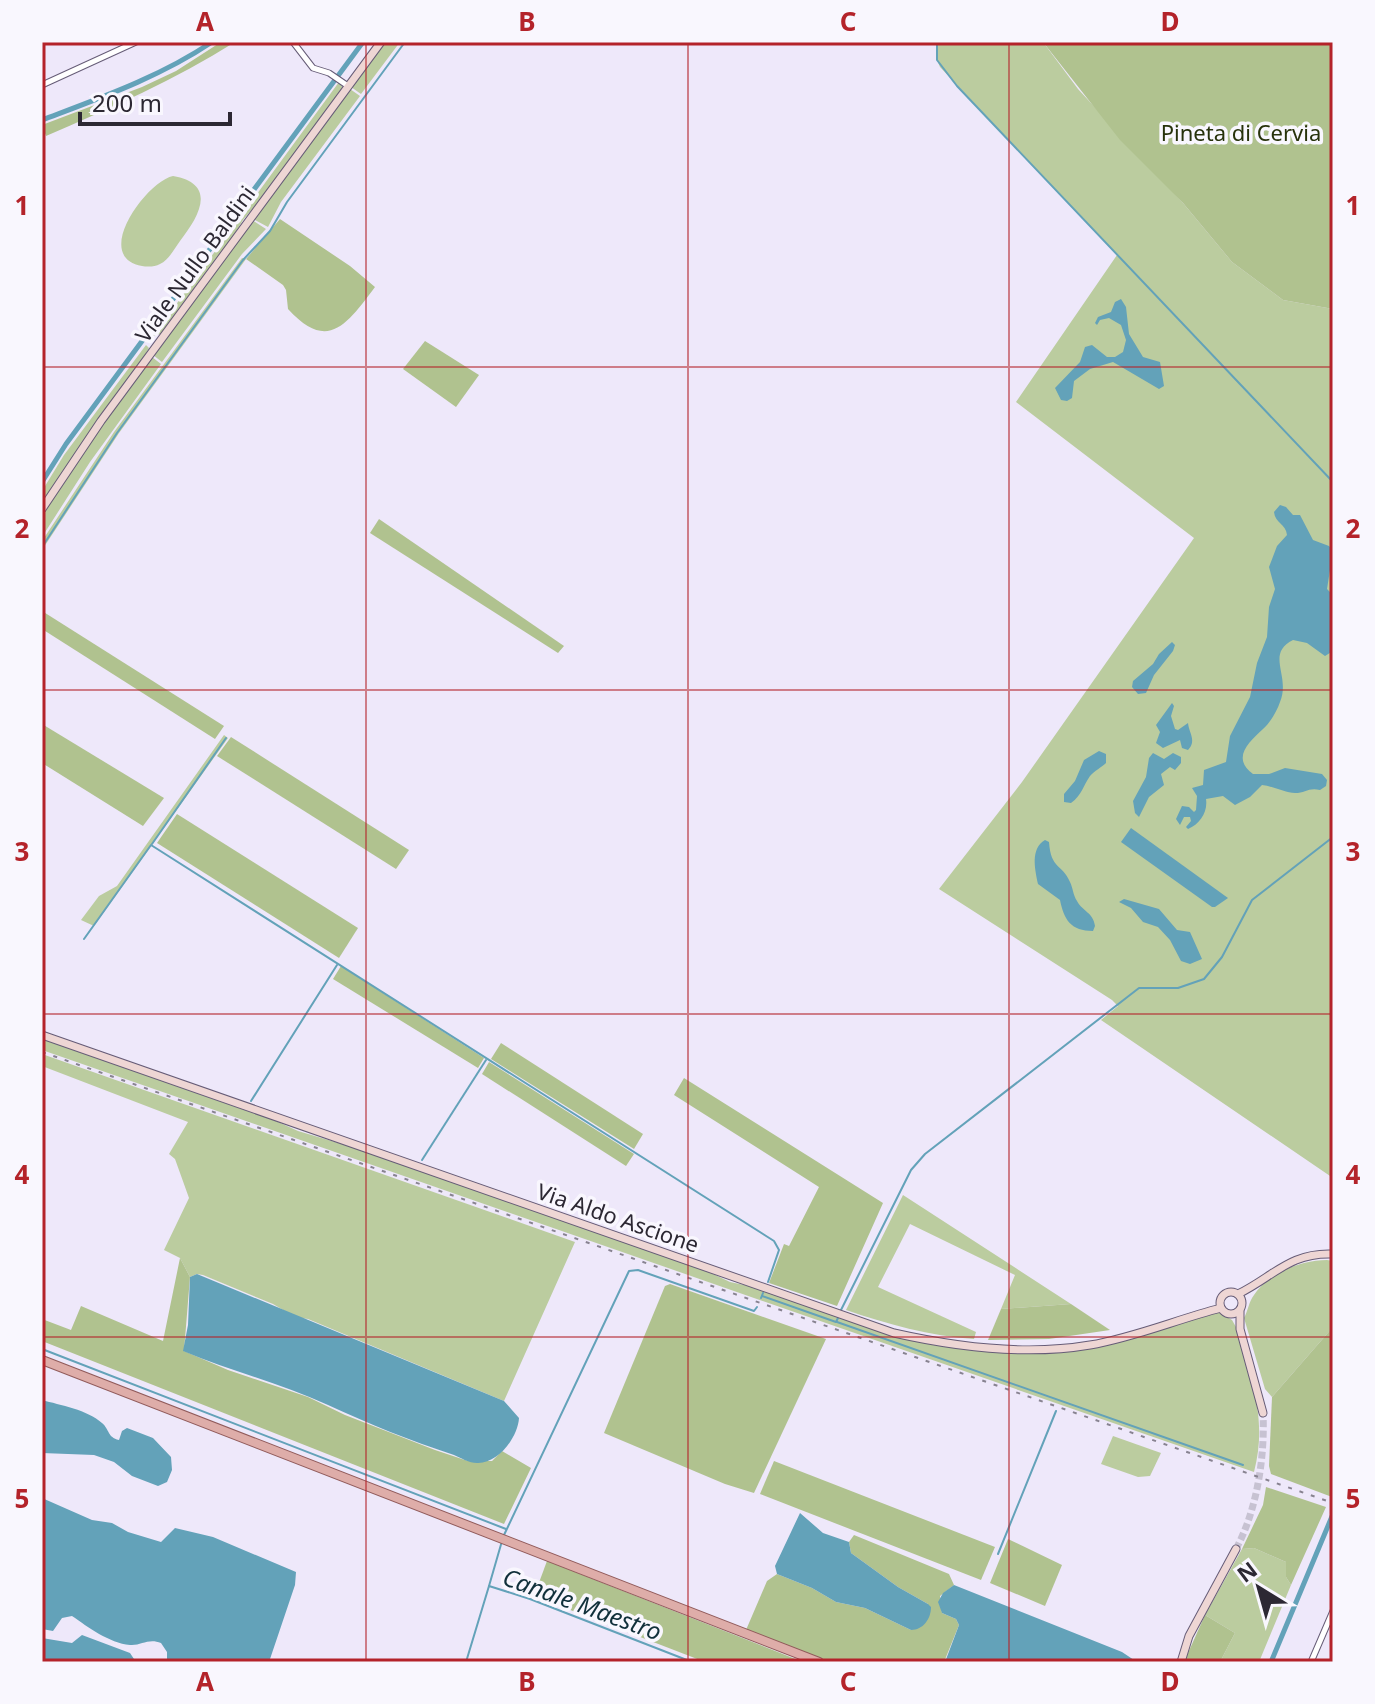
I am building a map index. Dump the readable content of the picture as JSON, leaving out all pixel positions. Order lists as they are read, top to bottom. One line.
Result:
{"streets":{"street":["Viale Nullo Baldini","Via Aldo Ascione"]},"water":["Canale Maestro"],"parks":["Pineta di Cervia"],"scale_bar":"200 m","north":"top left","grid":{"columns":["A","B","C","D"],"rows":["1","2","3","4","5"]}}
